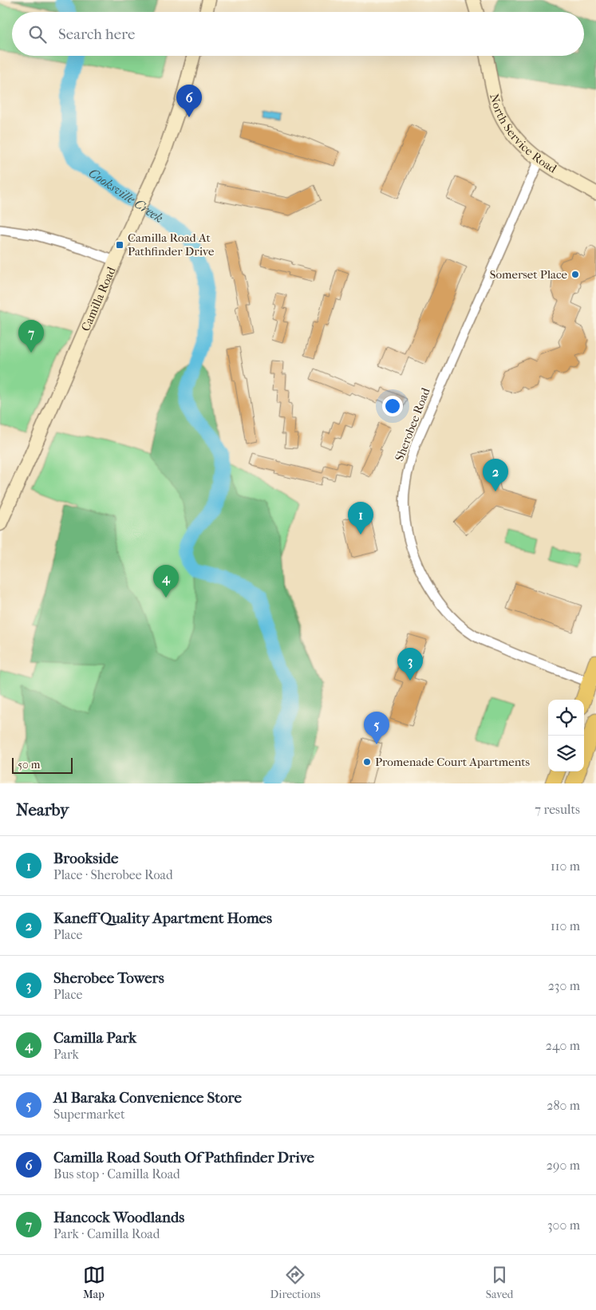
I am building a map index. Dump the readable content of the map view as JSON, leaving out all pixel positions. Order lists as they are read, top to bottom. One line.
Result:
{"streets":{"street":["North Service Road","Camilla Road","Sherobee Road"]},"crossings":[["North Service Road","Sherobee Road"]],"water":["Cooksville Creek"],"places":{"transit":["Camilla Road At Pathfinder Drive"],"other":["Somerset Place","Promenade Court Apartments"]},"scale_bar":"50 m","page":{"search":"Search here","pins":["6","7","2","1","4","3","5"],"scale":"50 m","heading":["Nearby","7 results"],"list":[{"mark":"1","name":"Brookside","note":"Place · Sherobee Road","value":"110 m"},{"mark":"2","name":"Kaneff Quality Apartment Homes","note":"Place","value":"110 m"},{"mark":"3","name":"Sherobee Towers","note":"Place","value":"230 m"},{"mark":"4","name":"Camilla Park","note":"Park","value":"240 m"},{"mark":"5","name":"Al Baraka Convenience Store","note":"Supermarket","value":"280 m"},{"mark":"6","name":"Camilla Road South Of Pathfinder Drive","note":"Bus stop · Camilla Road","value":"290 m"},{"mark":"7","name":"Hancock Woodlands","note":"Park · Camilla Road","value":"300 m"}],"nav":["Map","Directions","Saved"]}}
